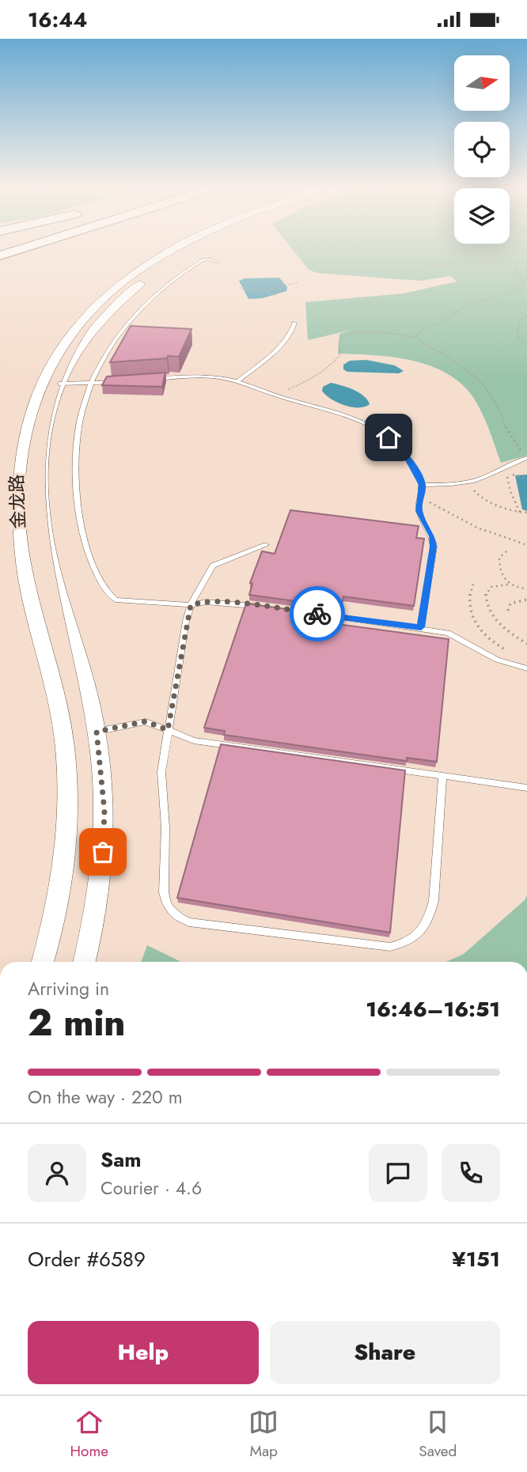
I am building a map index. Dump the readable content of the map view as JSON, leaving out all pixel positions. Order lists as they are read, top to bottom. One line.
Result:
{"streets":{"street":["金龙路"]},"north":"right","page":{"status":"16:44","heading":["2 min","Arriving in","16:46–16:51"],"panel":["Sam","Courier · 4.6","Order #6589","¥151"],"bar":"On the way · 220 m","buttons":["Help","Share"],"tabs":["Home","Map","Saved"]}}
